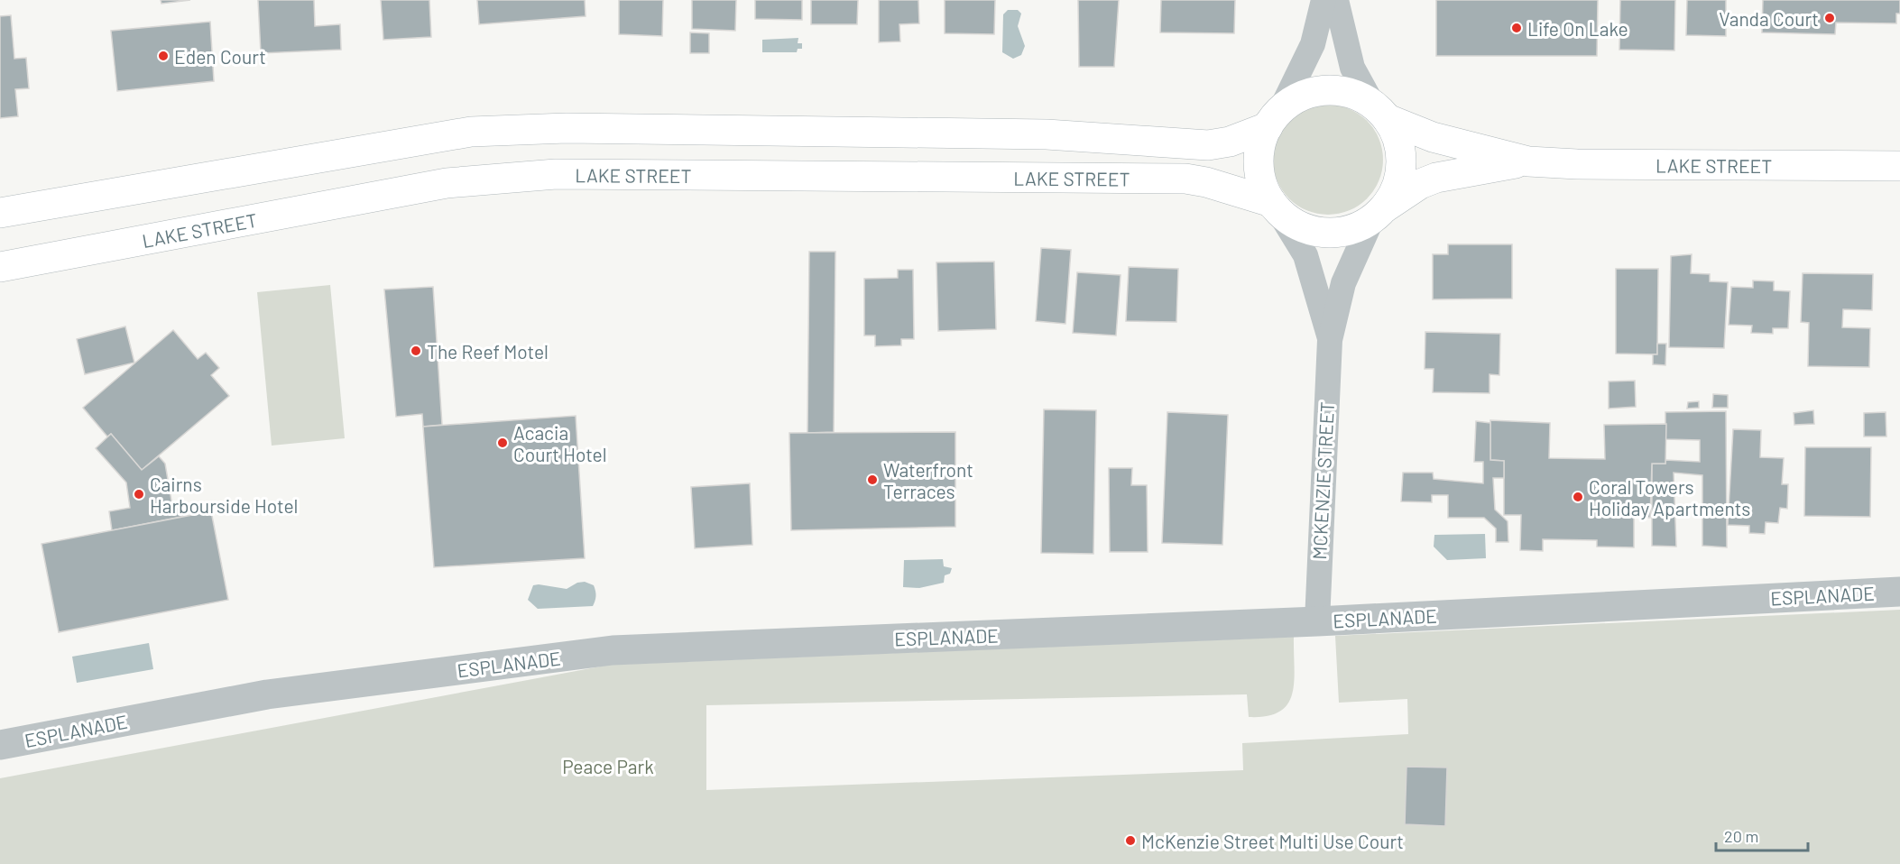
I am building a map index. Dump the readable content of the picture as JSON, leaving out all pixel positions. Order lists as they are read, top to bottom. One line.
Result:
{"streets":{"main road":["LAKE STREET"],"street":["MCKENZIE STREET","ESPLANADE"]},"crossings":[["LAKE STREET","MCKENZIE STREET"],["MCKENZIE STREET","ESPLANADE"]],"parks":["Peace Park"],"places":["Vanda Court","Life On Lake","Eden Court","The Reef Motel","Acacia Court Hotel","Waterfront Terraces","Cairns Harbourside Hotel","Coral Towers Holiday Apartments","McKenzie Street Multi Use Court"],"scale_bar":"20 m"}
